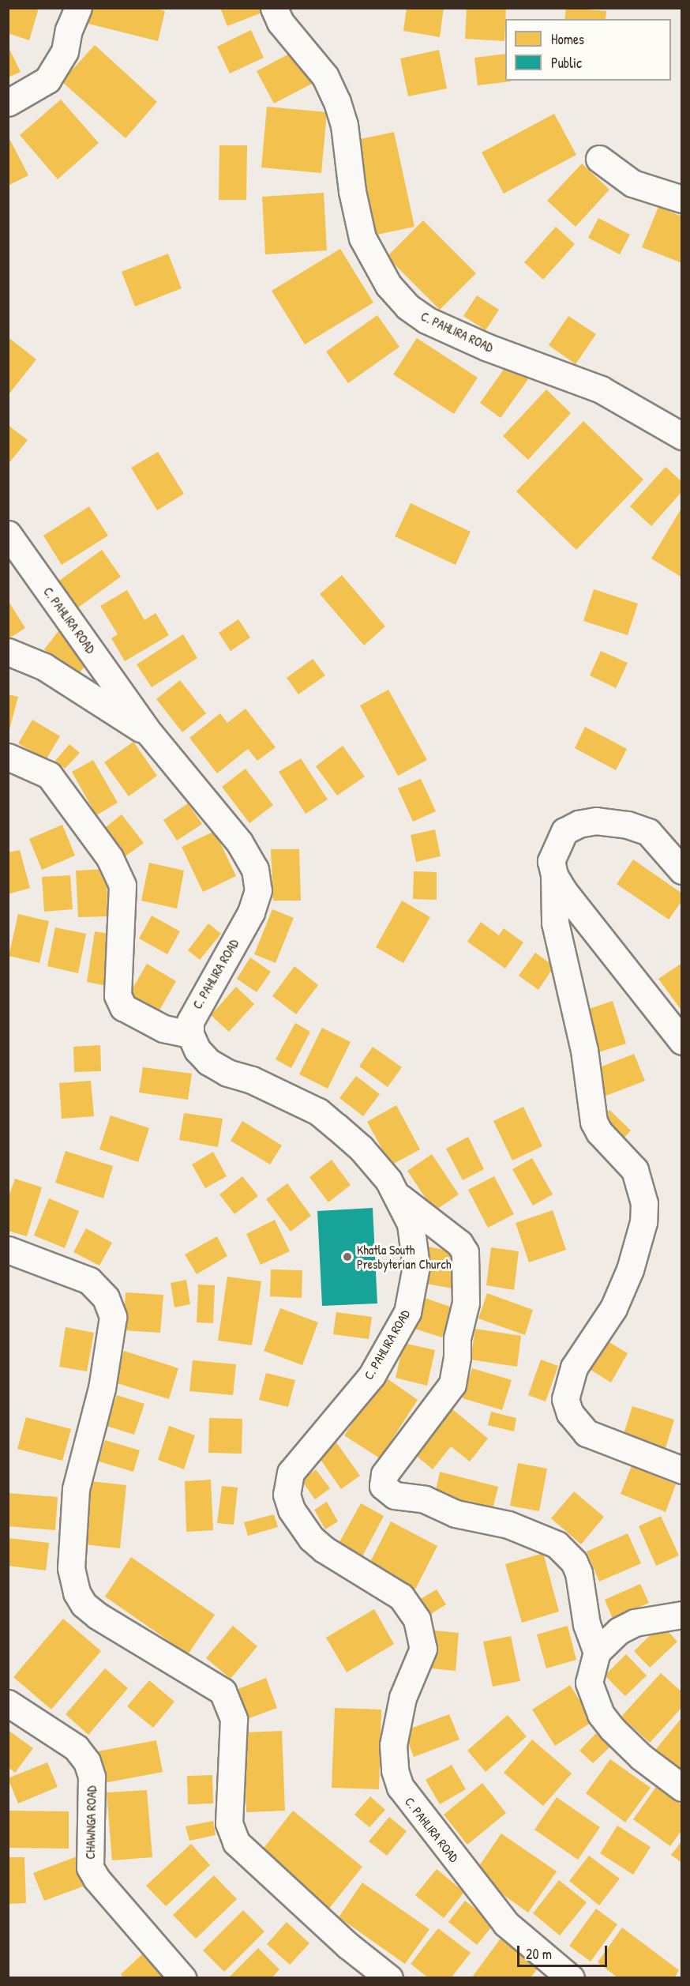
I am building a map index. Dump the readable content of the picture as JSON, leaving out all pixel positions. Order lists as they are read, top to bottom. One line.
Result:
{"streets":{"street":["C. PAHLIRA ROAD","CHAWNGA ROAD"]},"places":["Khatla South Presbyterian Church"],"legend":["Homes","Public"],"scale_bar":"20 m"}
